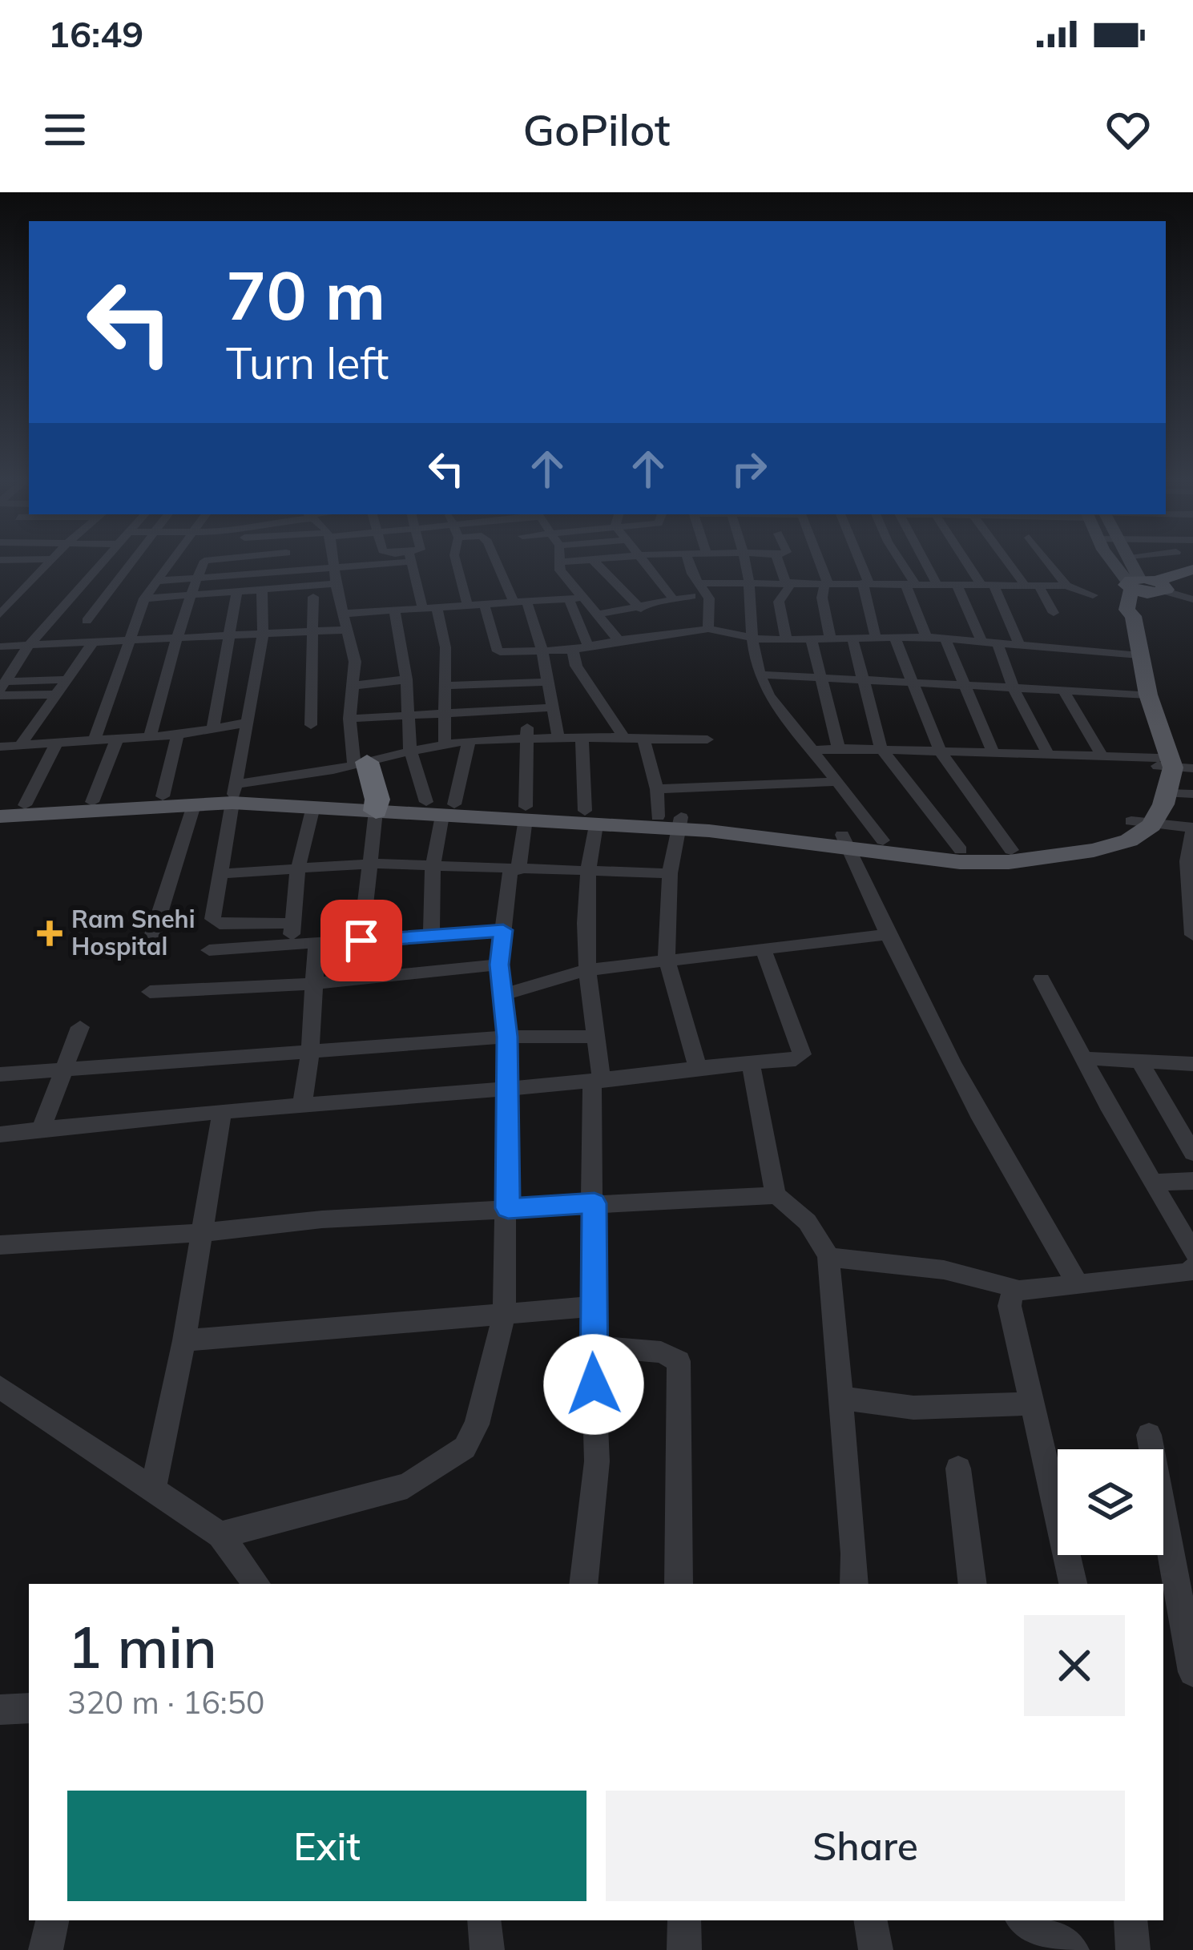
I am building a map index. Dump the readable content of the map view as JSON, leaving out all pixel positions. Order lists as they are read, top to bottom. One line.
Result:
{"places":{"health":["Ram Snehi Hospital"]},"page":{"status":"16:49","header":"GoPilot","turn":["70 m","Turn left"],"heading":["1 min","320 m · 16:50"],"buttons":["Exit","Share"]}}
